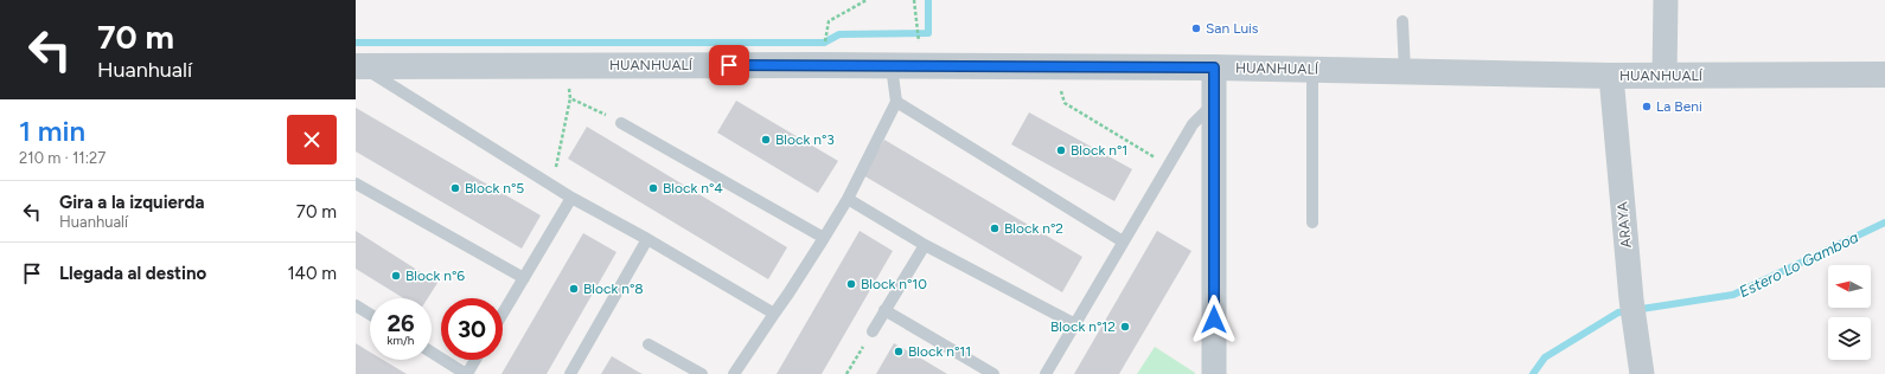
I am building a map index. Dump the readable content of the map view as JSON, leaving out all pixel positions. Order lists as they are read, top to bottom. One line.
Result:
{"streets":{"street":["HUANHUALÍ","ARAYA"]},"crossings":[["HUANHUALÍ","ARAYA"]],"water":["Estero Lo Gamboa"],"places":["San Luis","La Beni","Block n°3","Block n°1","Block n°5","Block n°4","Block n°2","Block n°6","Block n°10","Block n°8","Block n°12","Block n°11"],"north":"left","page":{"turn":["70 m","Huanhualí"],"heading":["1 min","210 m · 11:27"],"list":[{"name":"Gira a la izquierda","note":"Huanhualí","value":"70 m"},{"name":"Llegada al destino","value":"140 m"}],"speed":"26 km/h","limit":"30"}}
